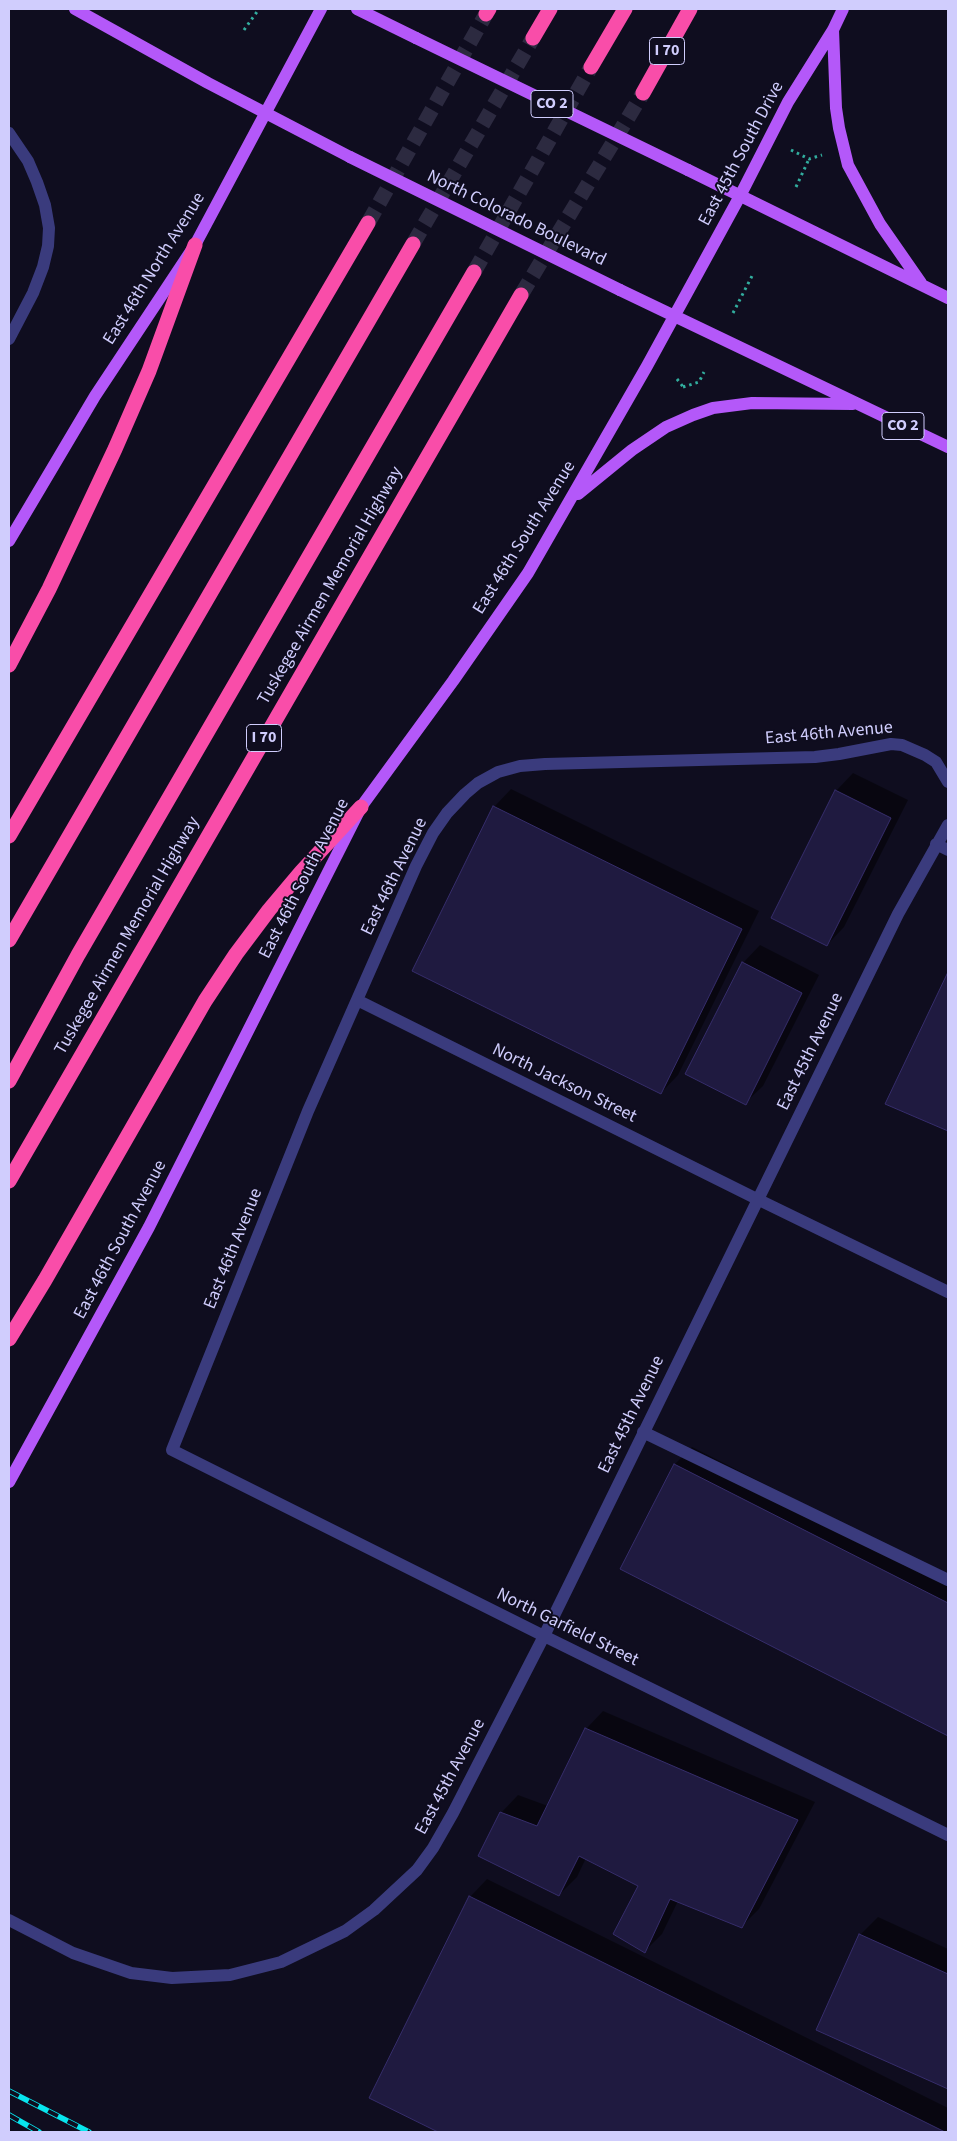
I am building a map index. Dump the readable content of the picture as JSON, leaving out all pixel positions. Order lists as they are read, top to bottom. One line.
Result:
{"streets":{"highway":["I 70","Tuskegee Airmen Memorial Highway"],"main road":["CO 2","East 45th South Drive","North Colorado Boulevard","East 46th North Avenue","East 46th South Avenue"],"street":["East 46th Avenue","East 45th Avenue","North Jackson Street","North Garfield Street"]},"crossings":[["CO 2","East 45th South Drive"],["East 45th South Drive","North Colorado Boulevard"],["East 45th South Drive","East 46th South Avenue"],["North Colorado Boulevard","East 46th North Avenue"],["North Colorado Boulevard","East 46th South Avenue"],["East 46th Avenue","North Jackson Street"],["East 46th Avenue","North Garfield Street"],["East 45th Avenue","North Jackson Street"],["East 45th Avenue","North Garfield Street"]]}
